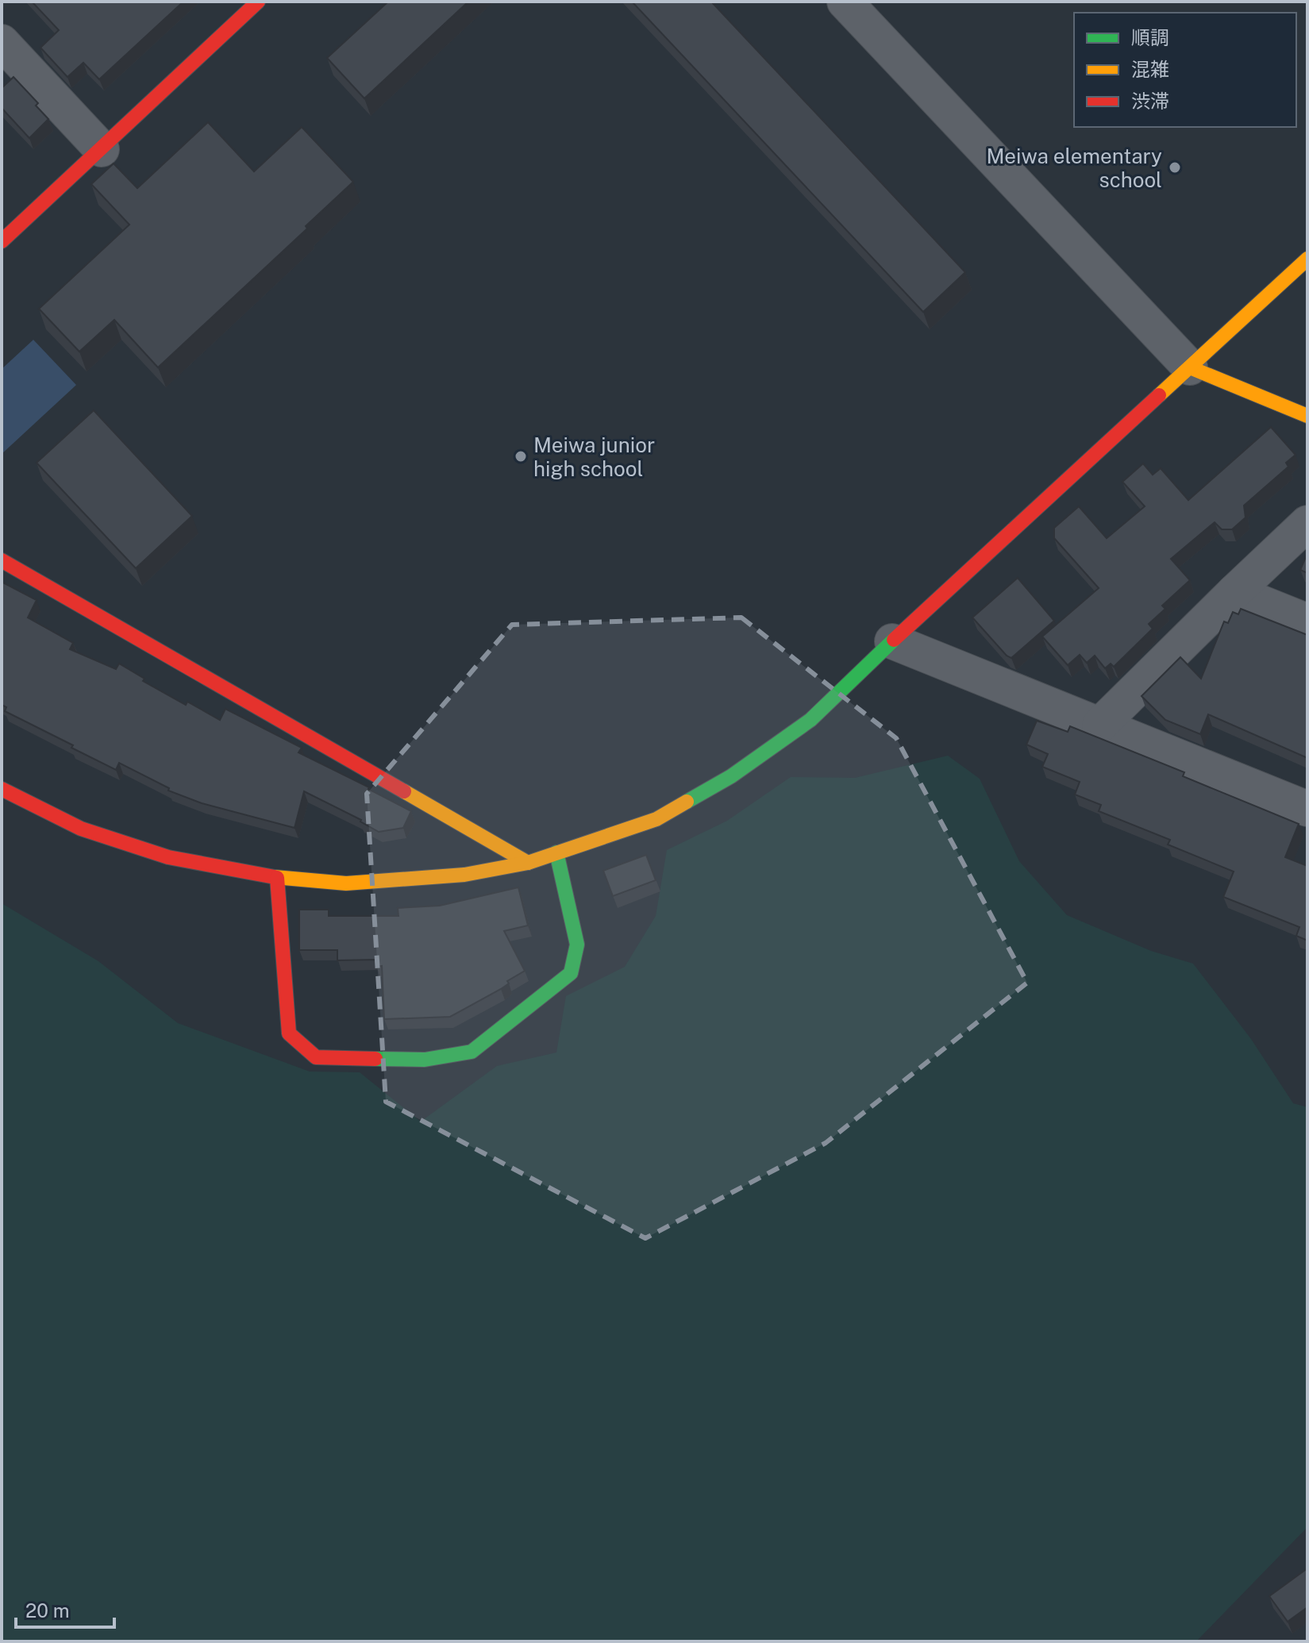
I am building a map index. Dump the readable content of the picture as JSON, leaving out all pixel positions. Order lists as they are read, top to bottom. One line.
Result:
{"places":["Meiwa elementary school","Meiwa junior high school"],"legend":["順調","混雑","渋滞"],"scale_bar":"20 m"}
